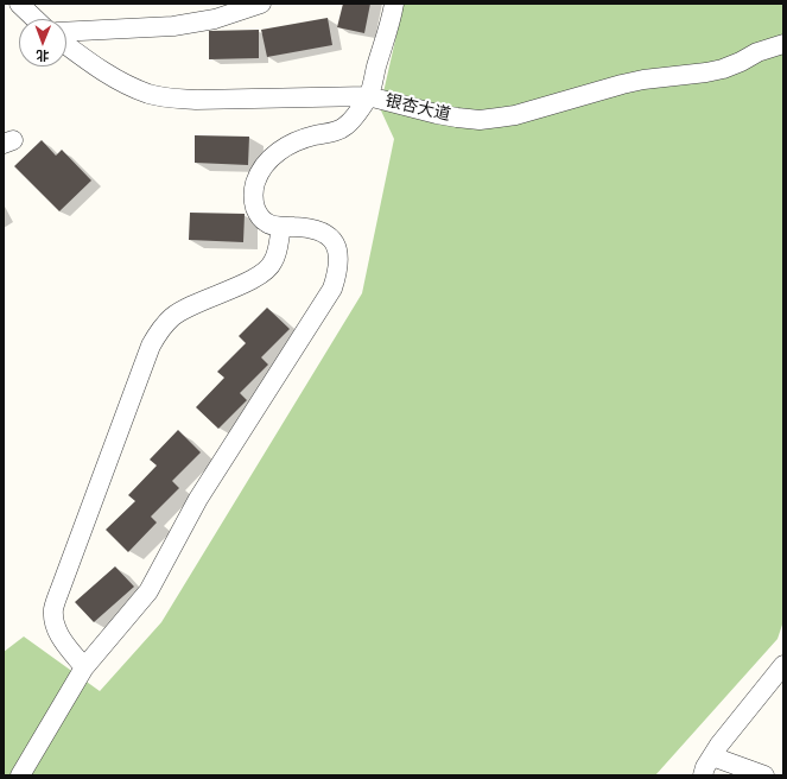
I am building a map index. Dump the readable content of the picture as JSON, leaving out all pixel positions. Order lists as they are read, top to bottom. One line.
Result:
{"streets":{"street":["银杏大道"]},"north":"bottom"}
